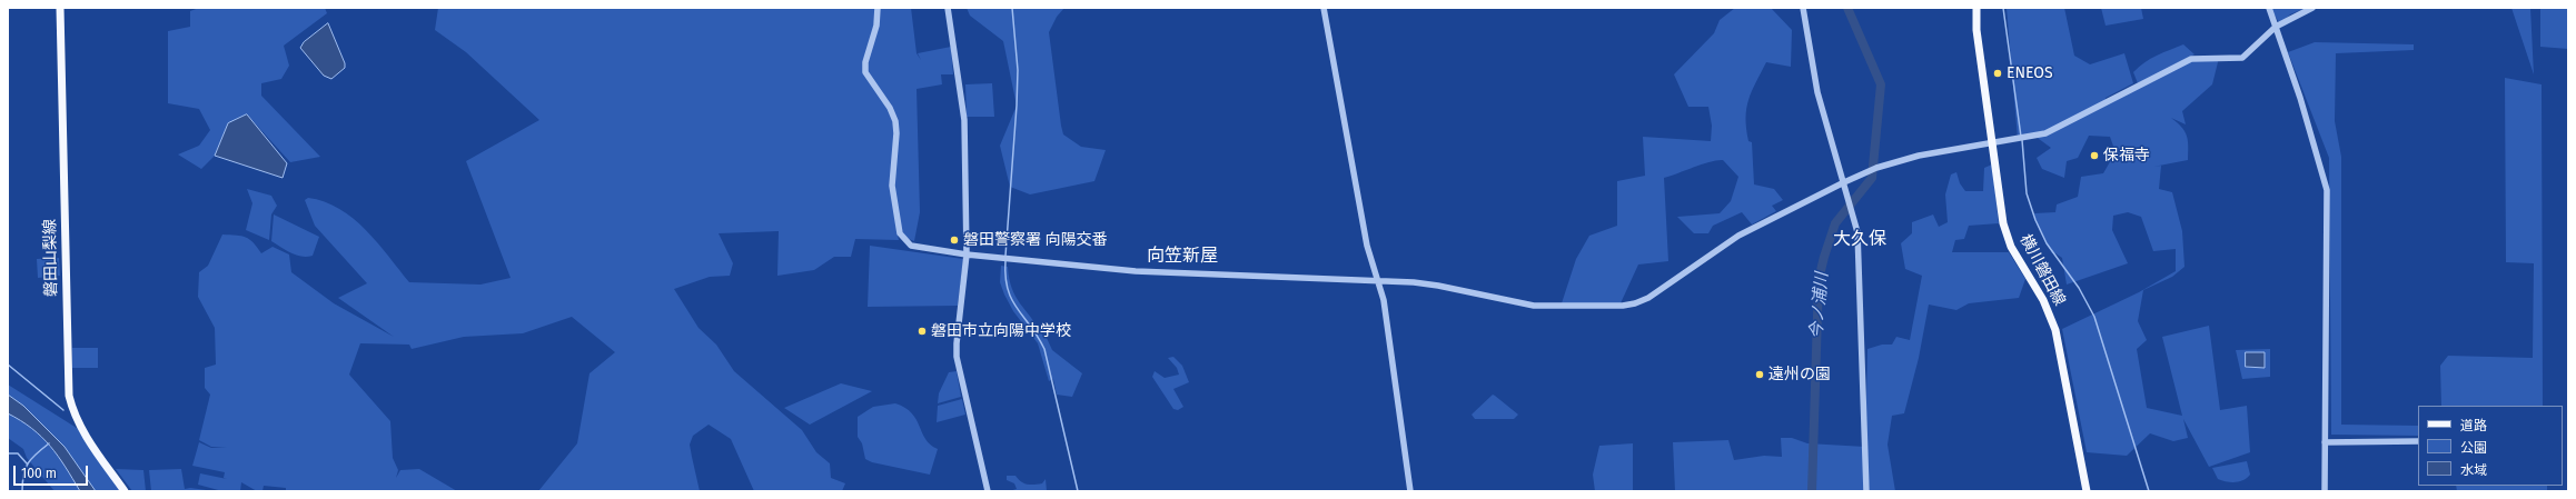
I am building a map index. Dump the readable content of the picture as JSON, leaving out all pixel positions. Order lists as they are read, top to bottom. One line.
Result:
{"streets":{"main road":["磐田山梨線","横川磐田線"]},"districts":["大久保","向笠新屋"],"water":["今ノ浦川"],"places":["ENEOS","保福寺","磐田警察署 向陽交番","磐田市立向陽中学校","遠州の園"],"legend":["道路","公園","水域"],"scale_bar":"100 m"}
